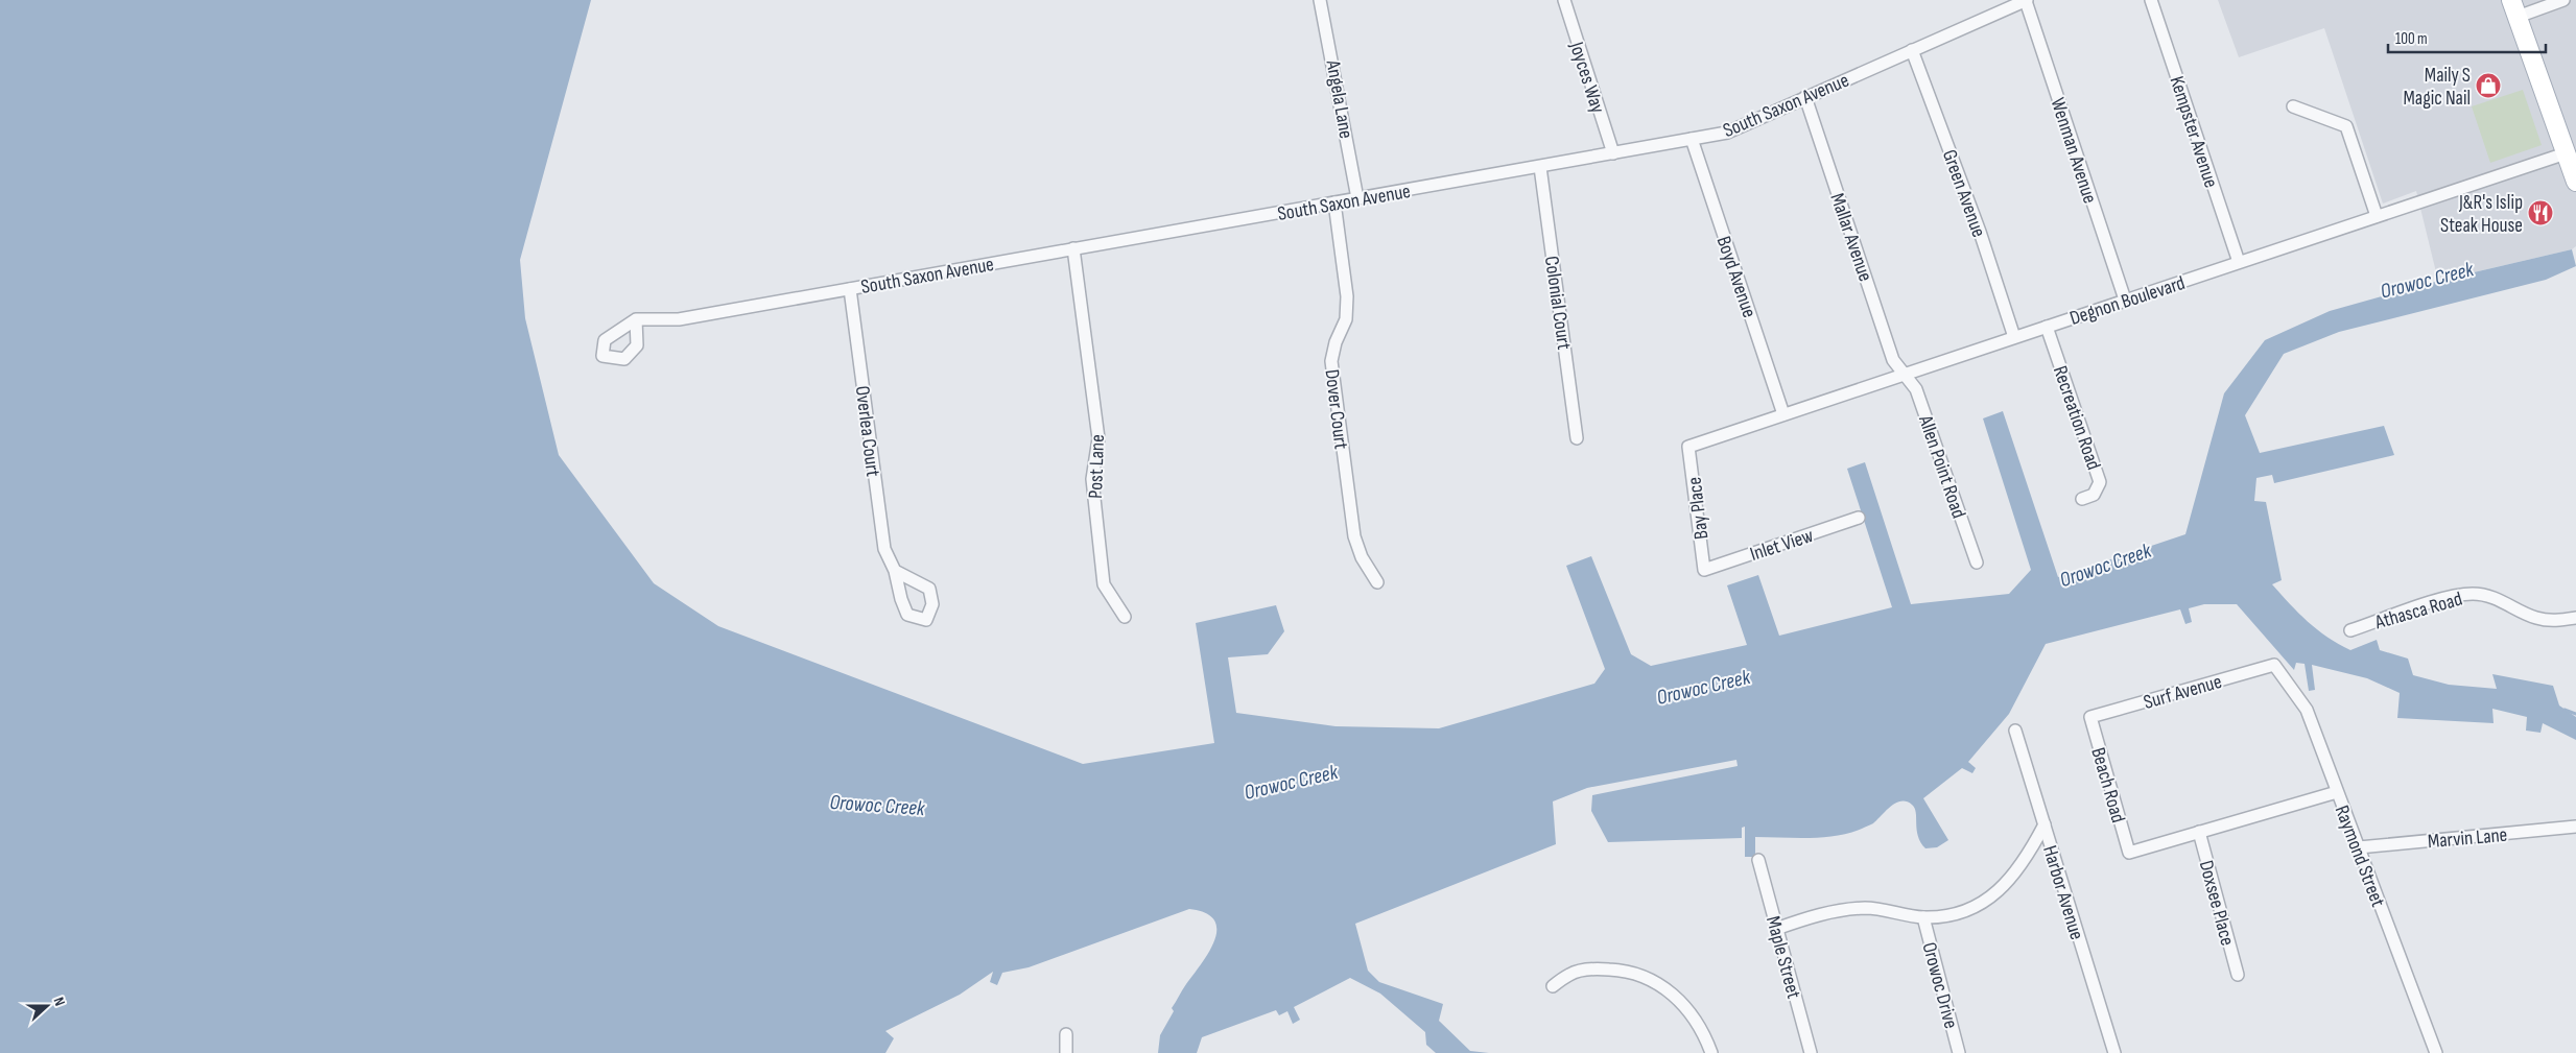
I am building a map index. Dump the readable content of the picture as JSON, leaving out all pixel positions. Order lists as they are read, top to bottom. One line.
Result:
{"streets":{"street":["Joyces Way","Angela Lane","South Saxon Avenue","Kempster Avenue","Wenman Avenue","Green Avenue","Mallar Avenue","Boyd Avenue","Degnon Boulevard","Colonial Court","Dover Court","Recreation Road","Overlea Court","Post Lane","Allen Point Road","Bay Place","Inlet View","Athasca Road","Surf Avenue","Beach Road","Marvin Lane","Raymond Street","Harbor Avenue","Doxsee Place","Maple Street","Orowoc Drive"]},"crossings":[["Joyces Way","South Saxon Avenue"],["Angela Lane","South Saxon Avenue"],["South Saxon Avenue","Wenman Avenue"],["South Saxon Avenue","Green Avenue"],["South Saxon Avenue","Mallar Avenue"],["South Saxon Avenue","Boyd Avenue"],["South Saxon Avenue","Colonial Court"],["South Saxon Avenue","Dover Court"],["South Saxon Avenue","Overlea Court"],["South Saxon Avenue","Post Lane"],["Kempster Avenue","Degnon Boulevard"],["Wenman Avenue","Degnon Boulevard"],["Green Avenue","Degnon Boulevard"],["Mallar Avenue","Degnon Boulevard"],["Mallar Avenue","Allen Point Road"],["Boyd Avenue","Degnon Boulevard"],["Degnon Boulevard","Recreation Road"],["Degnon Boulevard","Allen Point Road"],["Degnon Boulevard","Bay Place"],["Bay Place","Inlet View"],["Surf Avenue","Beach Road"],["Surf Avenue","Raymond Street"],["Beach Road","Doxsee Place"],["Marvin Lane","Raymond Street"]],"water":["Orowoc Creek"],"places":{"shop":["Maily S Magic Nail"],"restaurant":["J&R's Islip Steak House"]},"scale_bar":"100 m","north":"right"}
